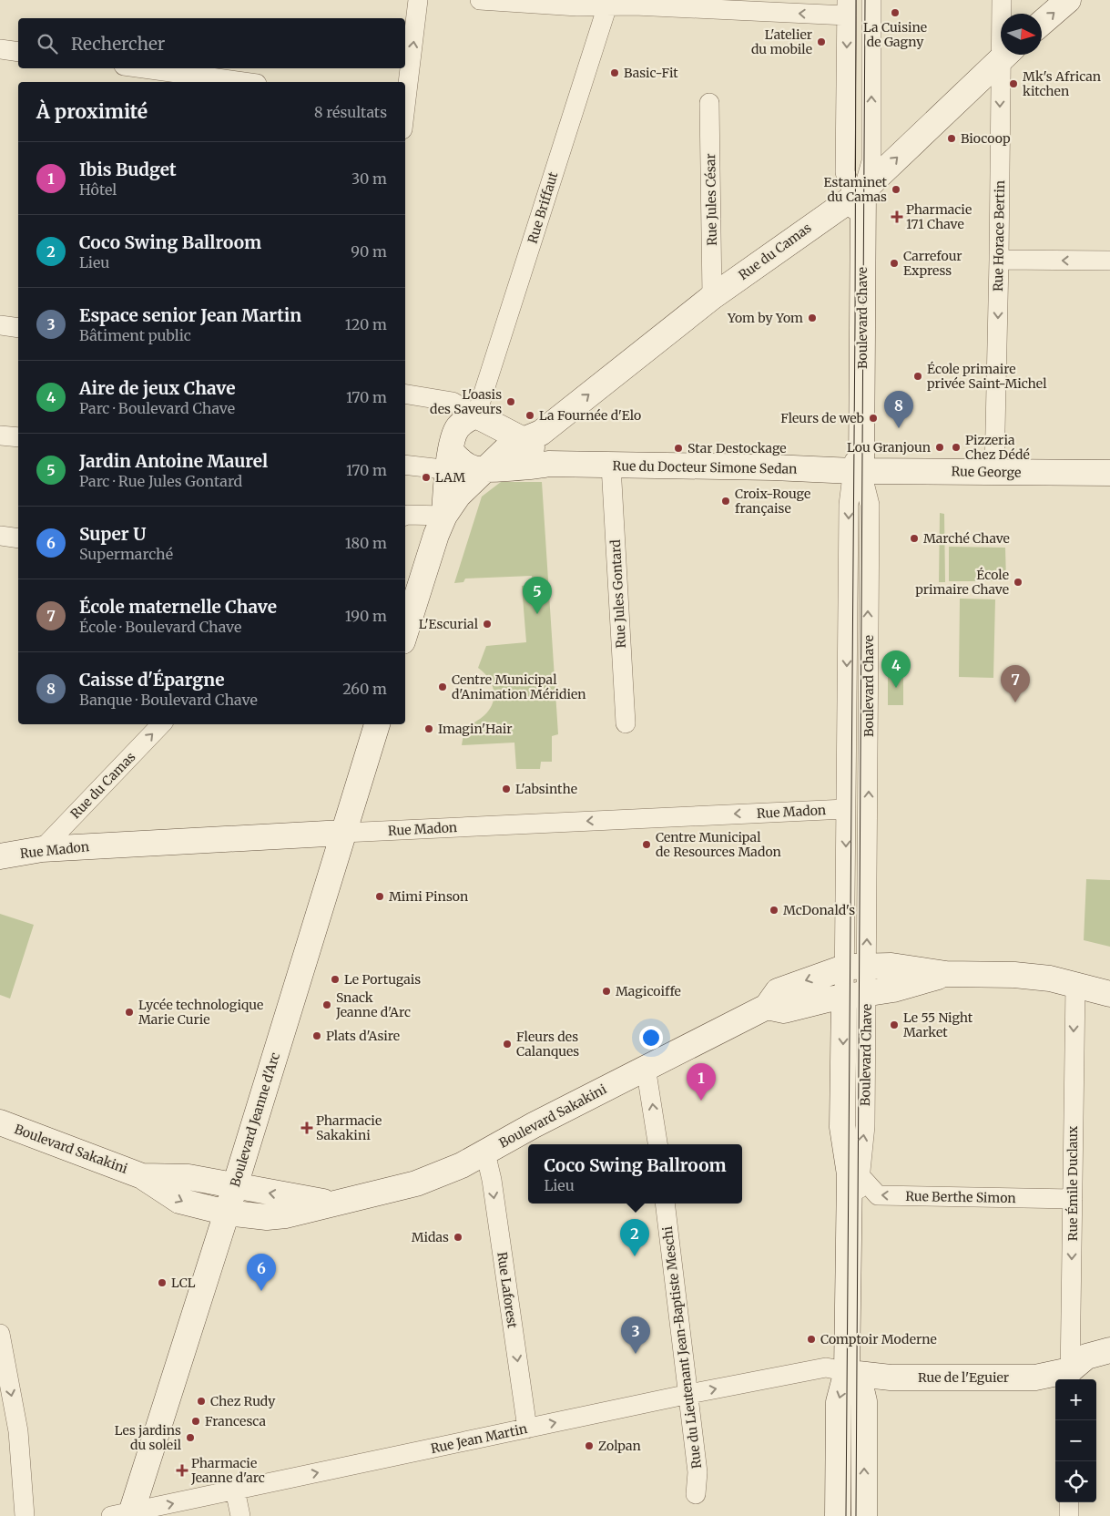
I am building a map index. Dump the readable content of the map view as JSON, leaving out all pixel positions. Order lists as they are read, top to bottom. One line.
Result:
{"streets":{"street":["Rue Jules César","Rue Briffaut","Rue Horace Bertin","Rue du Camas","Boulevard Chave","Rue du Docteur Simone Sedan","Rue George","Rue Jules Gontard","Rue Madon","Boulevard Sakakini","Boulevard Jeanne d'Arc","Rue Émile Duclaux","Rue Berthe Simon","Rue Laforest","Rue du Lieutenant Jean-Baptiste Meschi","Rue de l'Eguier","Rue Jean Martin"]},"crossings":[["Rue Jules César","Rue du Camas"],["Rue Horace Bertin","Rue George"],["Rue du Camas","Boulevard Chave"],["Rue du Camas","Rue du Docteur Simone Sedan"],["Rue du Camas","Rue Madon"],["Boulevard Chave","Rue du Docteur Simone Sedan"],["Boulevard Chave","Rue George"],["Boulevard Chave","Rue Madon"],["Boulevard Chave","Boulevard Sakakini"],["Boulevard Chave","Rue Berthe Simon"],["Boulevard Chave","Rue de l'Eguier"],["Boulevard Chave","Rue Jean Martin"],["Rue du Docteur Simone Sedan","Rue George"],["Rue du Docteur Simone Sedan","Rue Jules Gontard"],["Rue Madon","Boulevard Jeanne d'Arc"],["Boulevard Sakakini","Boulevard Jeanne d'Arc"],["Boulevard Sakakini","Rue Émile Duclaux"],["Boulevard Sakakini","Rue Laforest"],["Boulevard Jeanne d'Arc","Rue Jean Martin"],["Rue Émile Duclaux","Rue Berthe Simon"],["Rue Émile Duclaux","Rue de l'Eguier"],["Rue Laforest","Rue Jean Martin"],["Rue du Lieutenant Jean-Baptiste Meschi","Rue Jean Martin"],["Rue de l'Eguier","Rue Jean Martin"]],"one_way":["Rue Horace Bertin","Rue du Camas","Rue Madon","Rue Émile Duclaux","Rue Berthe Simon","Rue Laforest","Rue Jean Martin"],"places":{"other":["La Cuisine de Gagny","L'atelier du mobile","Basic-Fit","Mk's African kitchen","Biocoop","Estaminet du Camas","Carrefour Express","Yom by Yom","École primaire privée Saint-Michel","L'oasis des Saveurs","La Fournée d'Elo","Fleurs de web","Lou Granjoun","Pizzeria Chez Dédé","Star Destockage","LAM","Croix-Rouge française","Marché Chave","École primaire Chave","L'Escurial","Centre Municipal d'Animation Méridien","Imagin'Hair","L'absinthe","Centre Municipal de Resources Madon","Mimi Pinson","McDonald's","Le Portugais","Magicoiffe","Snack Jeanne d'Arc","Lycée technologique Marie Curie","Le 55 Night Market","Plats d'Asire","Fleurs des Calanques","Midas","LCL","Comptoir Moderne","Chez Rudy","Francesca","Les jardins du soleil","Zolpan"],"health":["Pharmacie 171 Chave","Pharmacie Sakakini","Pharmacie Jeanne d'arc"]},"north":"right","page":{"search":"Rechercher","heading":["À proximité","8 résultats"],"list":[{"mark":"1","name":"Ibis Budget","note":"Hôtel","value":"30 m"},{"mark":"2","name":"Coco Swing Ballroom","note":"Lieu","value":"90 m"},{"mark":"3","name":"Espace senior Jean Martin","note":"Bâtiment public","value":"120 m"},{"mark":"4","name":"Aire de jeux Chave","note":"Parc · Boulevard Chave","value":"170 m"},{"mark":"5","name":"Jardin Antoine Maurel","note":"Parc · Rue Jules Gontard","value":"170 m"},{"mark":"6","name":"Super U","note":"Supermarché","value":"180 m"},{"mark":"7","name":"École maternelle Chave","note":"École · Boulevard Chave","value":"190 m"},{"mark":"8","name":"Caisse d'Épargne","note":"Banque · Boulevard Chave","value":"260 m"}],"pins":["8","5","4","7","1","2","6","3"],"popup":["Coco Swing Ballroom","Lieu"],"map_buttons":["+","−"]}}
